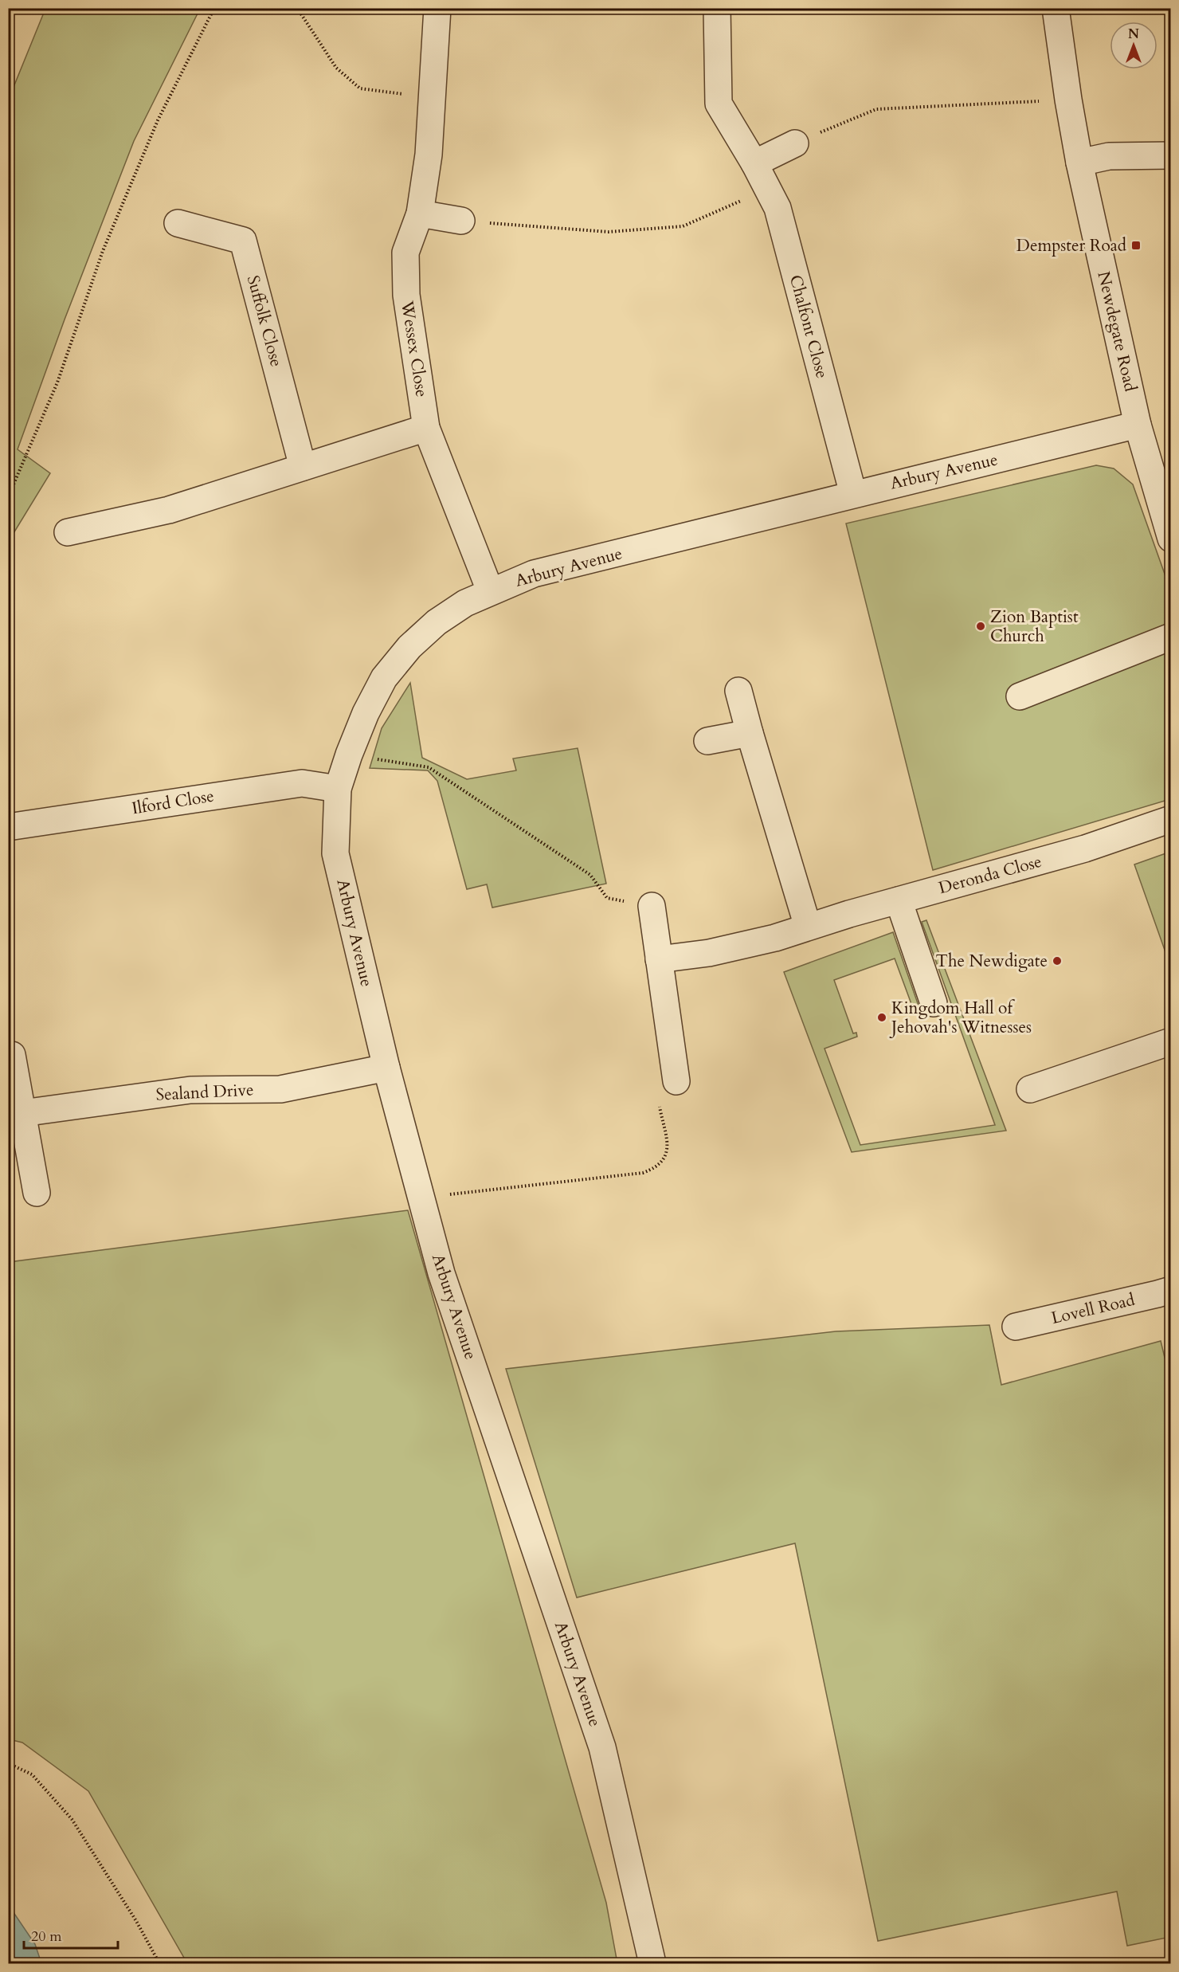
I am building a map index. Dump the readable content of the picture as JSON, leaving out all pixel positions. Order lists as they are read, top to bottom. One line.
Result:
{"streets":{"street":["Suffolk Close","Chalfont Close","Newdegate Road","Wessex Close","Arbury Avenue","Ilford Close","Deronda Close","Sealand Drive","Lovell Road"]},"crossings":[["Chalfont Close","Arbury Avenue"],["Newdegate Road","Arbury Avenue"],["Wessex Close","Arbury Avenue"],["Arbury Avenue","Ilford Close"],["Arbury Avenue","Sealand Drive"]],"places":{"transit":["Dempster Road"],"other":["Zion Baptist Church","The Newdigate","Kingdom Hall of Jehovah's Witnesses"]},"scale_bar":"20 m","north":"top"}
